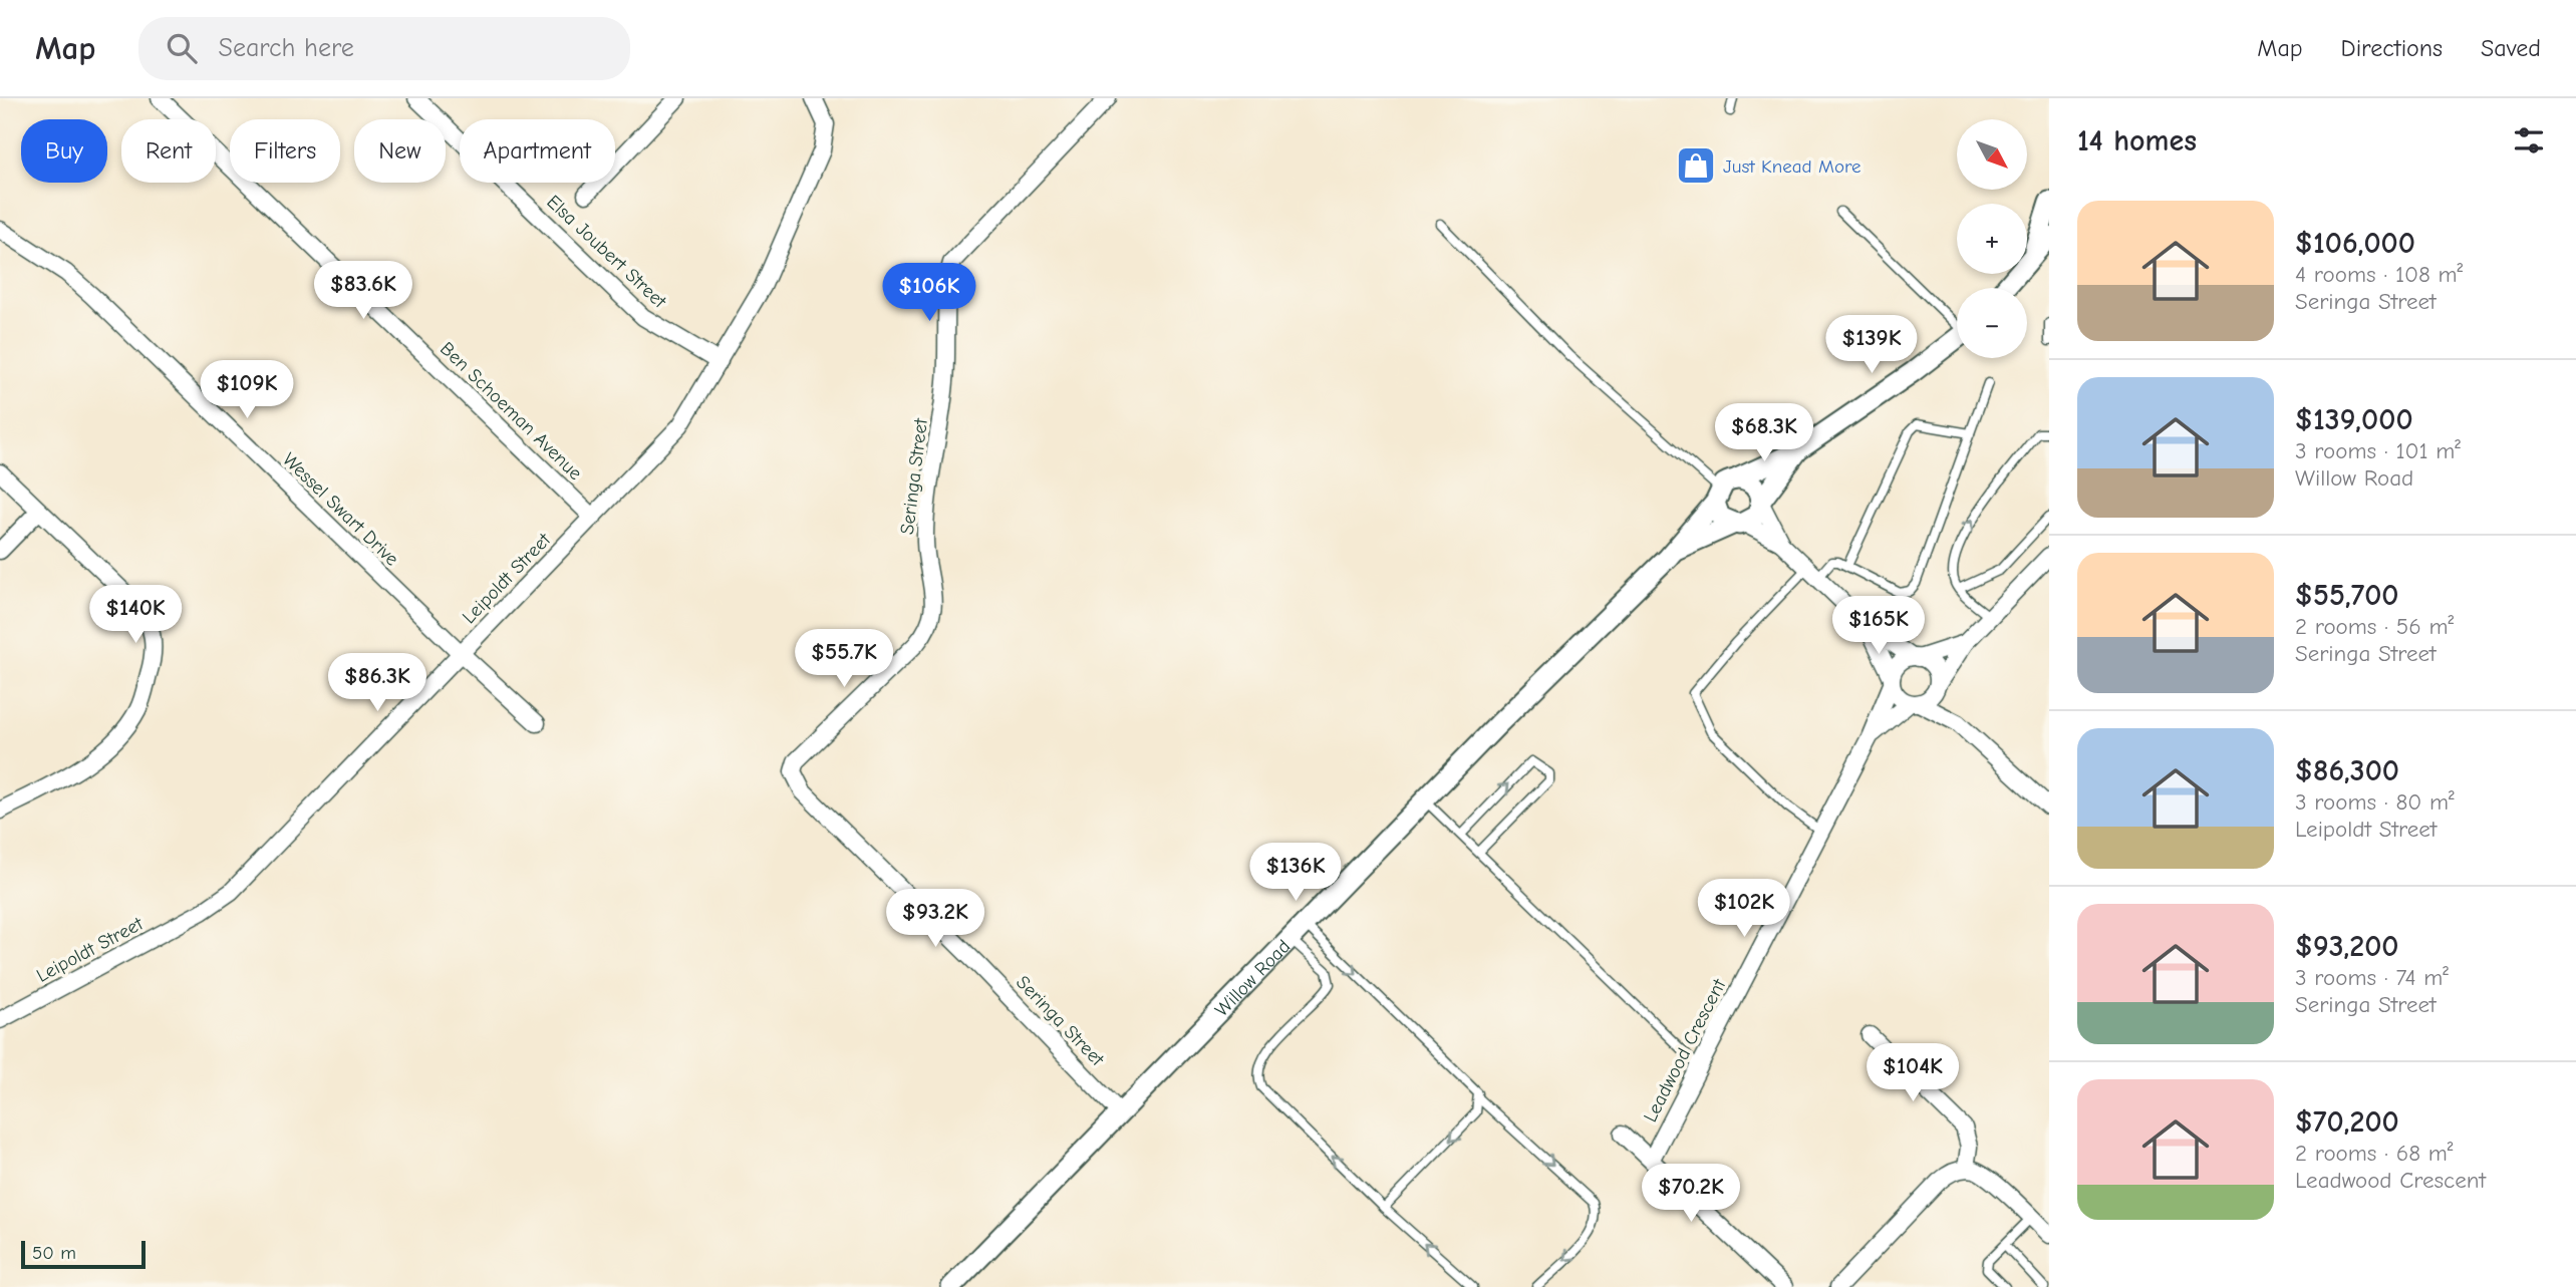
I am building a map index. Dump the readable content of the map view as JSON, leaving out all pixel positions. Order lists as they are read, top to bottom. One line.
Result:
{"streets":{"street":["Elsa Joubert Street","Ben Schoeman Avenue","Seringa Street","Wessel Swart Drive","Leipoldt Street","Willow Road","Leadwood Crescent"]},"crossings":[["Elsa Joubert Street","Leipoldt Street"],["Ben Schoeman Avenue","Leipoldt Street"],["Seringa Street","Willow Road"],["Wessel Swart Drive","Leipoldt Street"]],"places":{"shop":["Just Knead More"]},"scale_bar":"50 m","north":"bottom right","page":{"header":"Map","search":"Search here","nav":["Map","Directions","Saved"],"heading":"14 homes","map_buttons":["+","−"],"chip":["Buy","Rent","Filters","New","Apartment"],"list":[{"name":"$106,000","note":"4 rooms · 108 m² · Seringa Street"},{"name":"$139,000","note":"3 rooms · 101 m² · Willow Road"},{"name":"$55,700","note":"2 rooms · 56 m² · Seringa Street"},{"name":"$86,300","note":"3 rooms · 80 m² · Leipoldt Street"},{"name":"$93,200","note":"3 rooms · 74 m² · Seringa Street"},{"name":"$70,200","note":"2 rooms · 68 m² · Leadwood Crescent"}],"price":["$83.6K","$106K","$139K","$109K","$68.3K","$140K","$165K","$55.7K","$86.3K","$136K","$102K","$93.2K","$104K","$70.2K"],"scale":"50 m"}}
